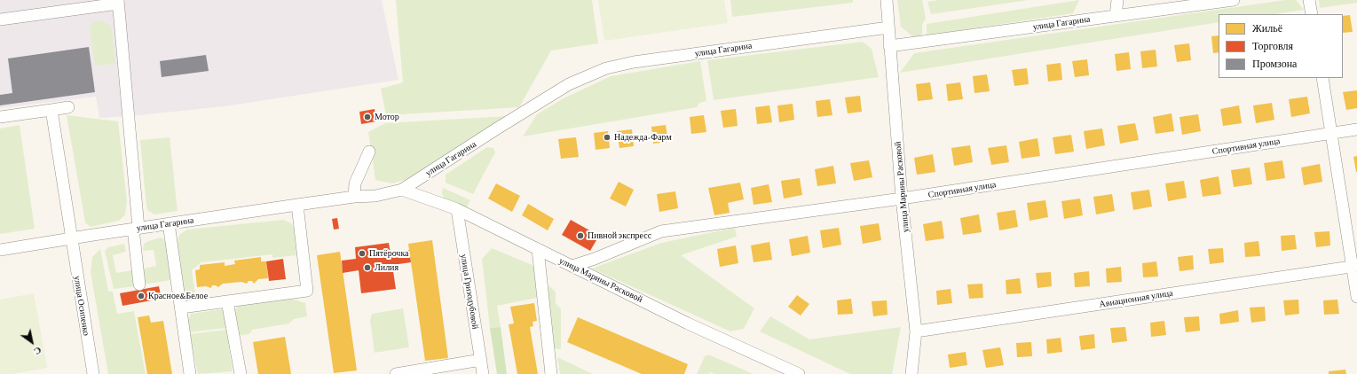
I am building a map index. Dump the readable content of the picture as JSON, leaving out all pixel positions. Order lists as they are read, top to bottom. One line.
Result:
{"streets":{"street":["улица Гагарина","Спортивная улица","улица Марины Расковой","улица Гризодубовой","Авиационная улица","улица Осипенко"]},"crossings":[["улица Гагарина","улица Марины Расковой"],["улица Гагарина","улица Осипенко"],["Спортивная улица","улица Марины Расковой"],["улица Марины Расковой","улица Гризодубовой"],["улица Марины Расковой","Авиационная улица"]],"places":["Мотор","Надежда-Фарм","Пивной экспресс","Пятёрочка","Лилия","Красное&Белое"],"legend":["Жильё","Торговля","Промзона"],"north":"bottom right"}
